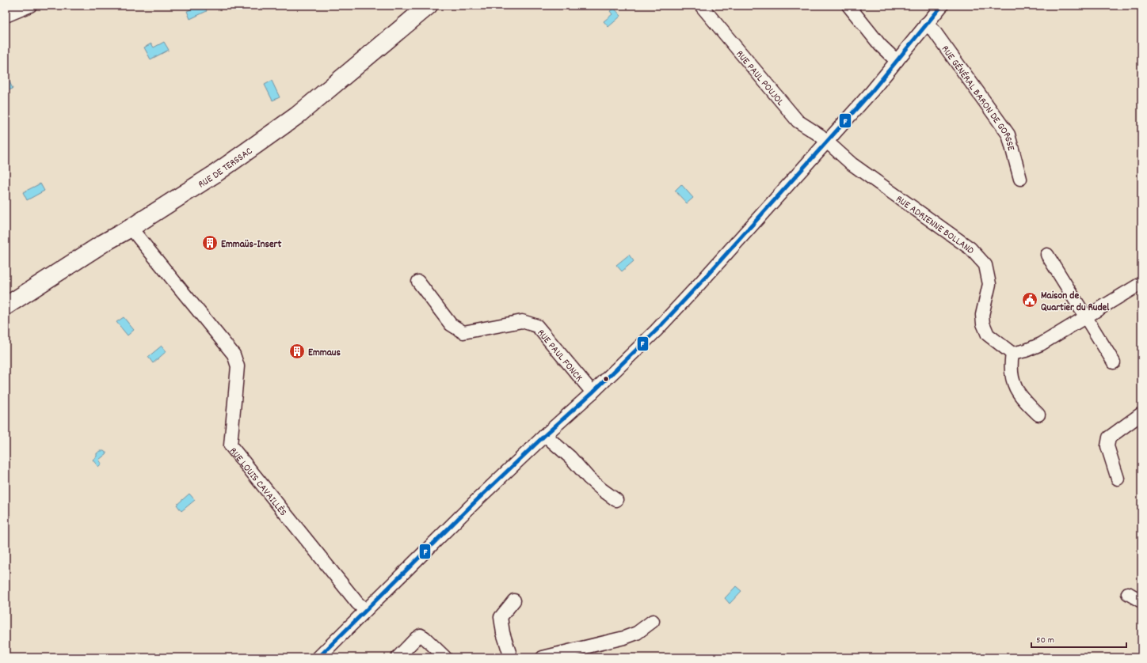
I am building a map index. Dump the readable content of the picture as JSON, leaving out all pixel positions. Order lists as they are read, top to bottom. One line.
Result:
{"streets":{"street":["RUE PAUL POUJOL","RUE GÉNÉRAL BARON DE GORSSE","RUE DE TERSSAC","RUE ADRIENNE BOLLAND","RUE PAUL FONCK","RUE LOUIS CAVAILLÈS"]},"crossings":[["RUE PAUL POUJOL","RUE ADRIENNE BOLLAND"],["RUE DE TERSSAC","RUE LOUIS CAVAILLÈS"]],"places":{"building":["Emmaüs-Insert","Emmaus"],"public building":["Maison de Quartier du Rudel"]},"lines":["transit line F"],"scale_bar":"50 m"}
